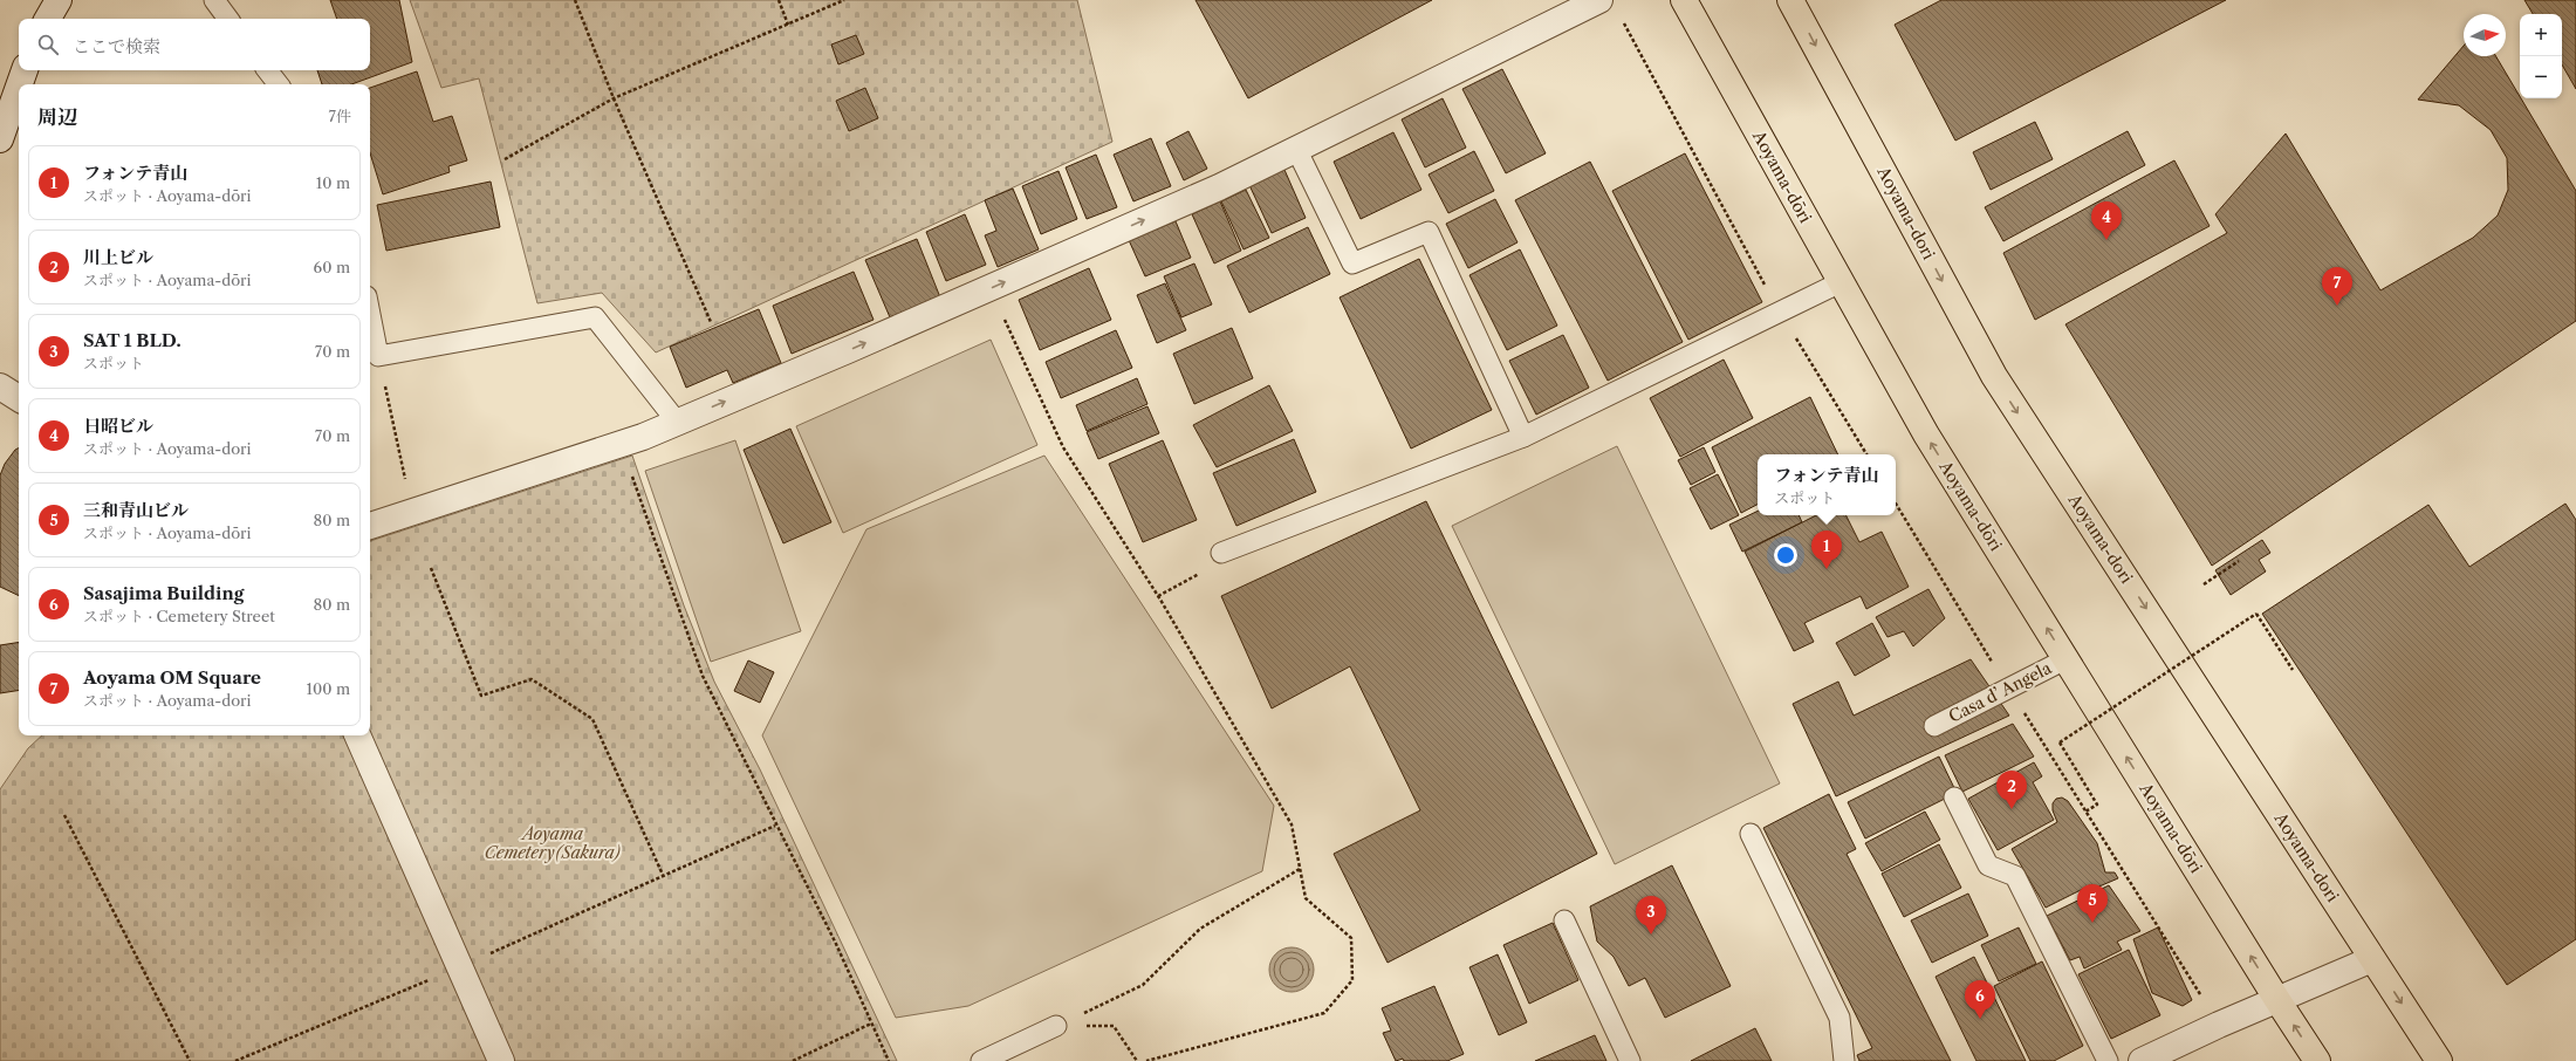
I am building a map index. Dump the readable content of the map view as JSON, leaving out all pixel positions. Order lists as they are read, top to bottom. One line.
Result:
{"streets":{"highway":["Aoyama-dōri","Aoyama-dori"],"lane":["Casa d’ Angela"]},"crossings":[["Aoyama-dōri","Casa d’ Angela"]],"one_way":["Aoyama-dōri","Aoyama-dori"],"parks":["Aoyama Cemetery(Sakura)"],"north":"right","page":{"map_buttons":["+","−"],"search":"ここで検索","heading":["周辺","7件"],"list":[{"mark":"1","name":"フォンテ青山","note":"スポット · Aoyama-dōri","value":"10 m"},{"mark":"2","name":"川上ビル","note":"スポット · Aoyama-dōri","value":"60 m"},{"mark":"3","name":"SAT 1 BLD.","note":"スポット","value":"70 m"},{"mark":"4","name":"日昭ビル","note":"スポット · Aoyama-dori","value":"70 m"},{"mark":"5","name":"三和青山ビル","note":"スポット · Aoyama-dōri","value":"80 m"},{"mark":"6","name":"Sasajima Building","note":"スポット · Cemetery Street","value":"80 m"},{"mark":"7","name":"Aoyama OM Square","note":"スポット · Aoyama-dori","value":"100 m"}],"pins":["4","7","1","2","5","3","6"],"popup":["フォンテ青山","スポット"]}}
